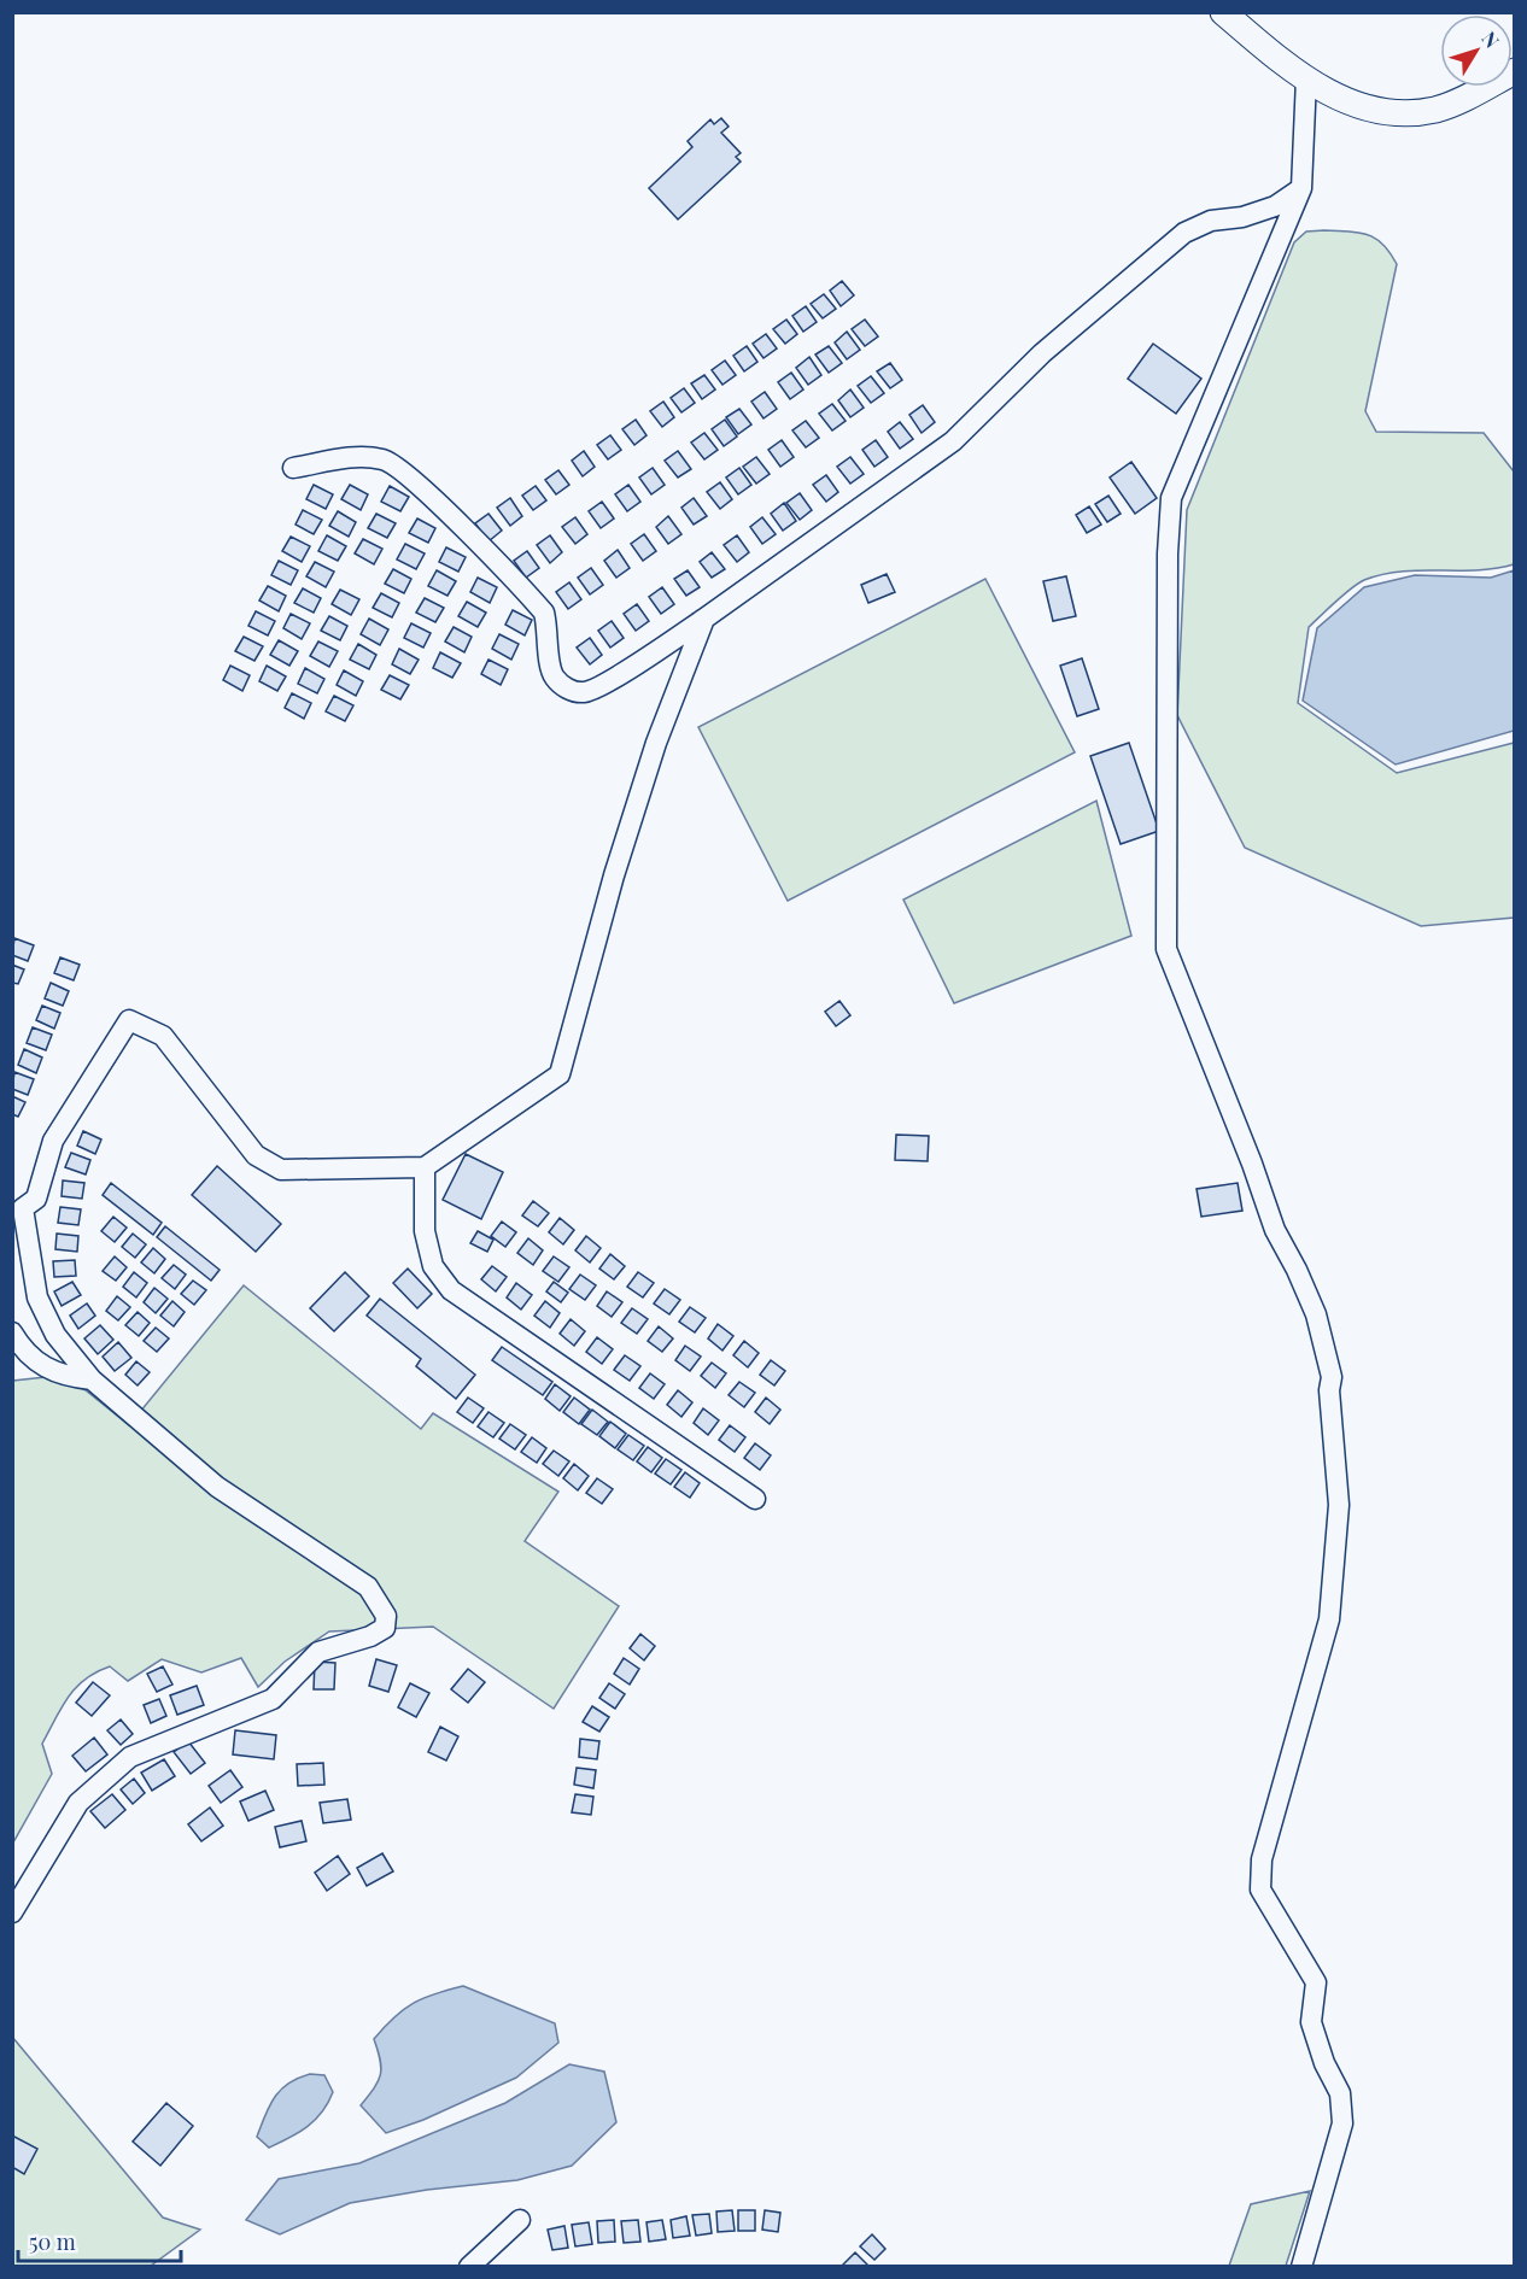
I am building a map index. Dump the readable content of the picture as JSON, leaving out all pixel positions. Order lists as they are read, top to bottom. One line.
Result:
{"scale_bar":"50 m","north":"top right"}
